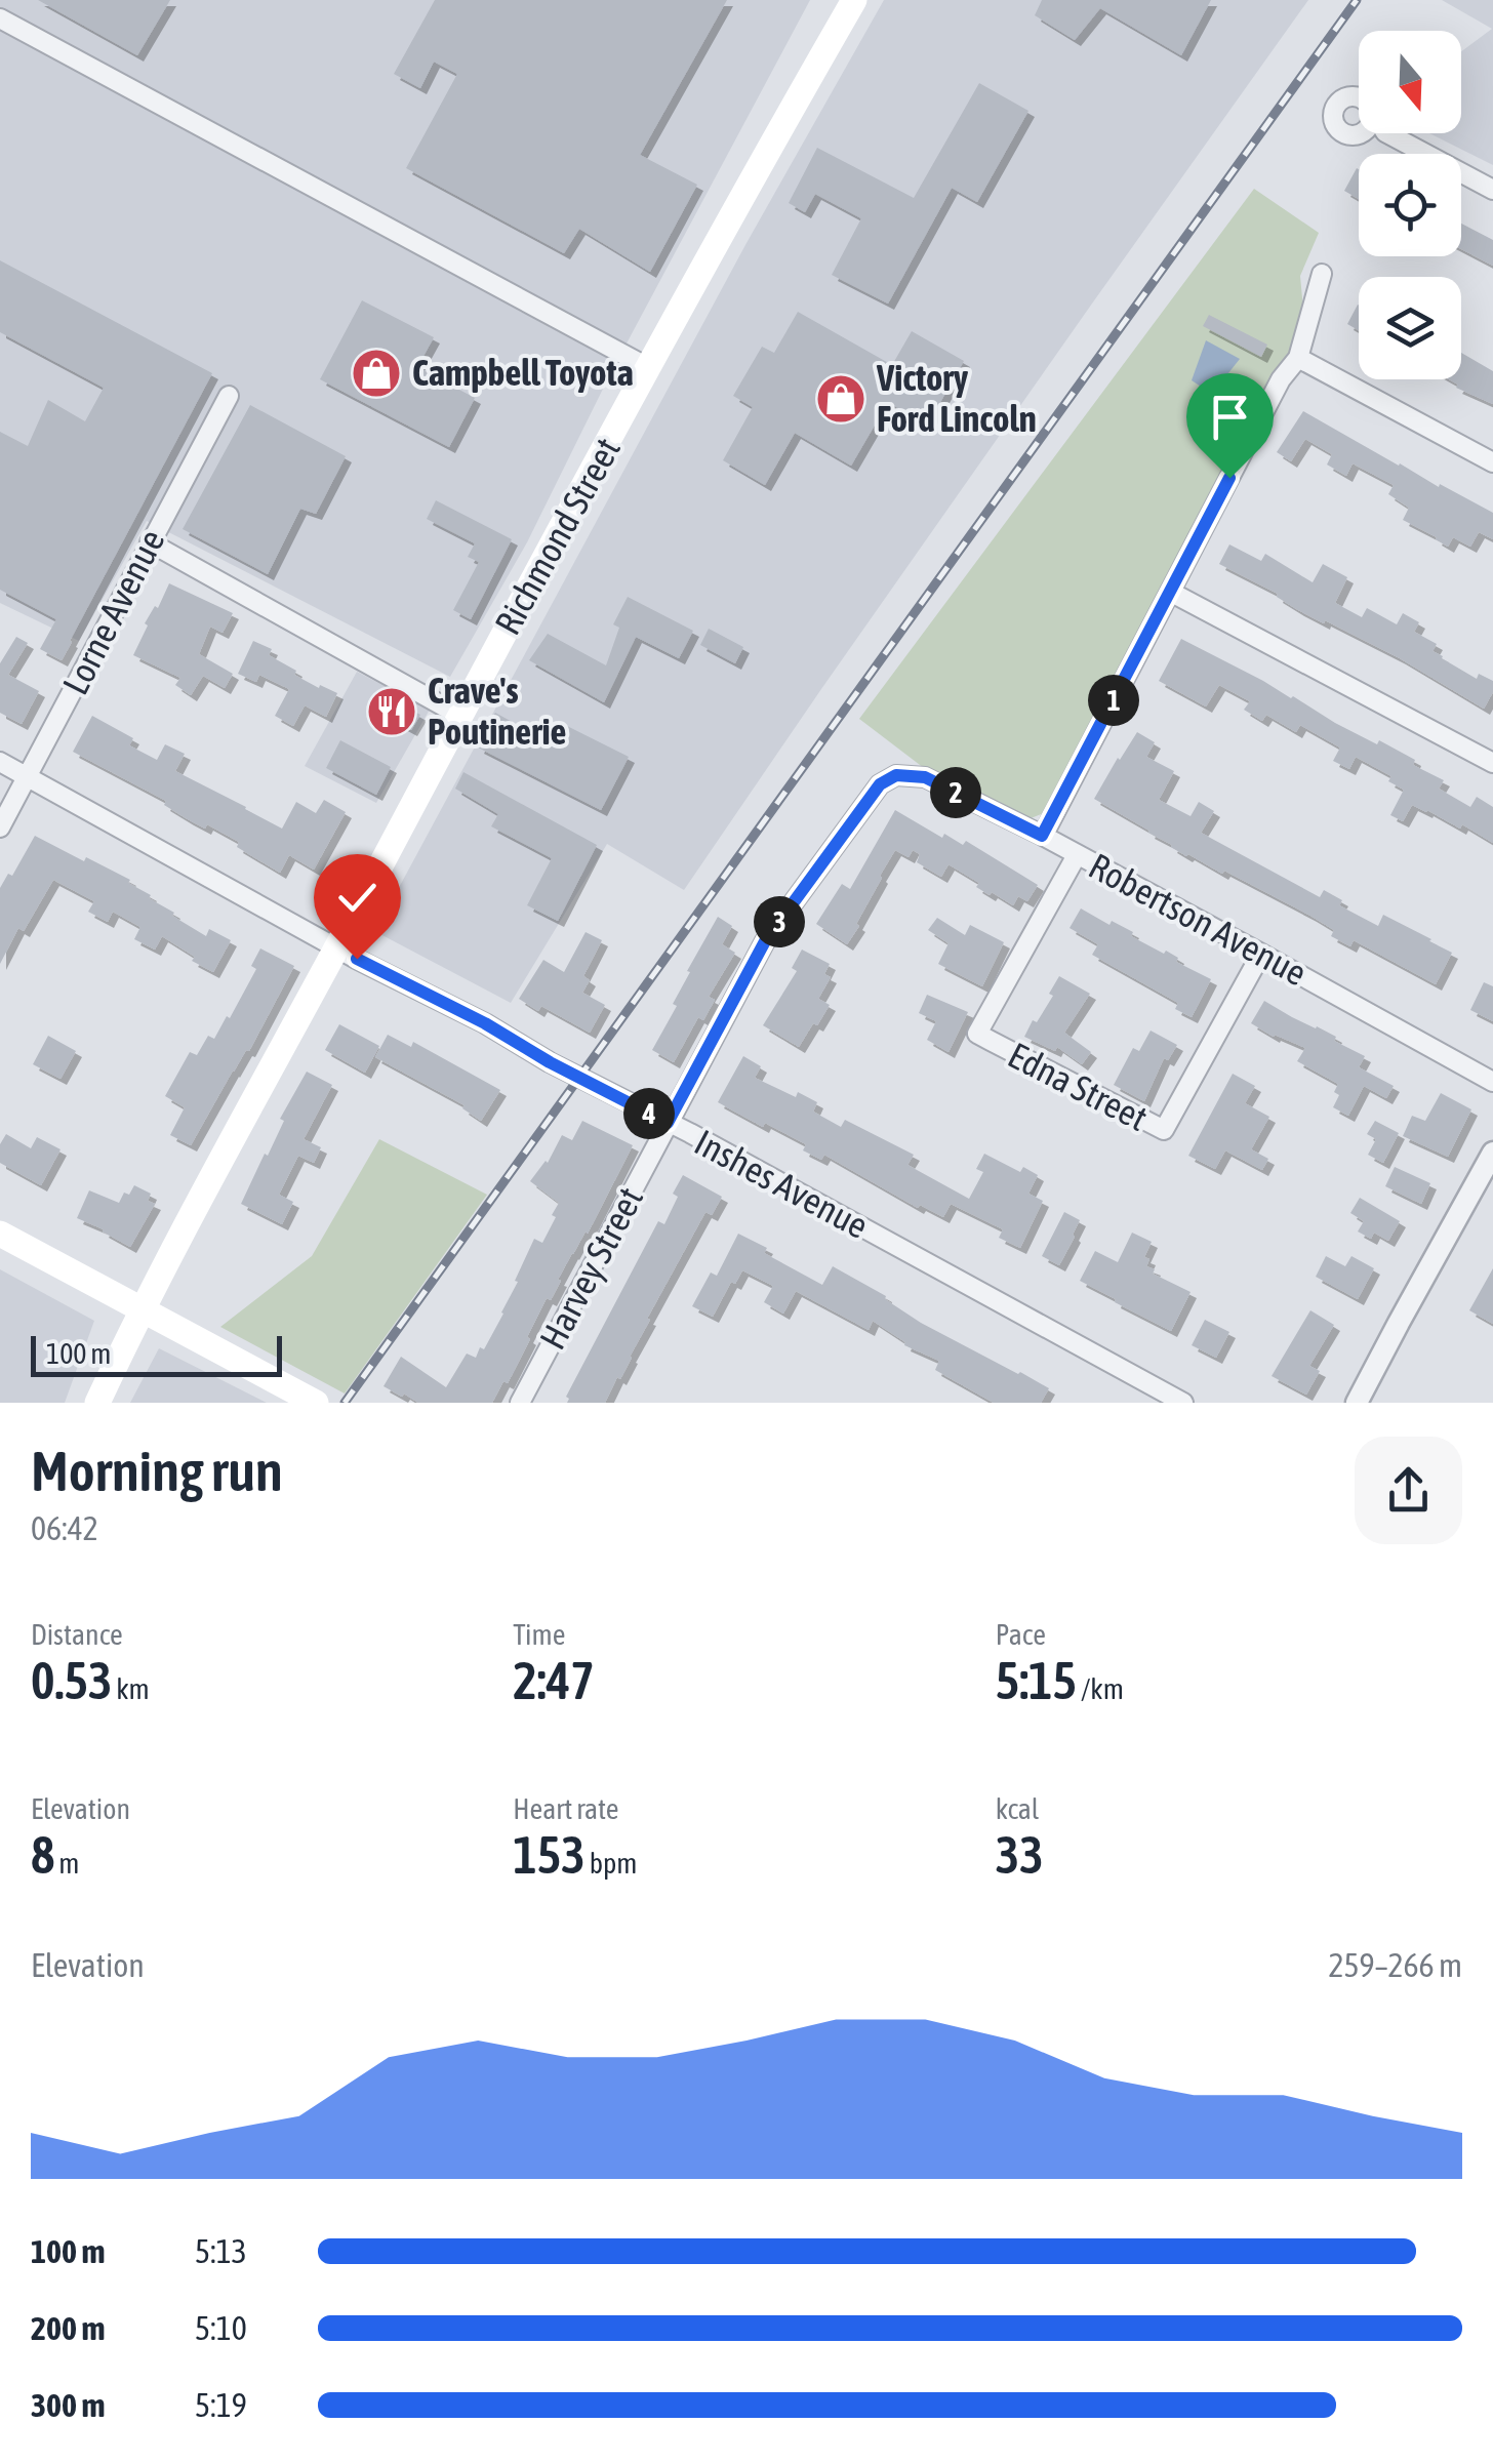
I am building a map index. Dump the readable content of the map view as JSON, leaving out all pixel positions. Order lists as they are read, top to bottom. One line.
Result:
{"streets":{"main road":["Richmond Street"],"street":["Lorne Avenue","Robertson Avenue","Edna Street","Inshes Avenue","Harvey Street"]},"crossings":[["Richmond Street","Inshes Avenue"],["Lorne Avenue","Inshes Avenue"],["Robertson Avenue","Edna Street"],["Robertson Avenue","Harvey Street"],["Inshes Avenue","Harvey Street"]],"places":{"shop":["Campbell Toyota","Victory Ford Lincoln"],"restaurant":["Crave's Poutinerie"]},"scale_bar":"100 m","north":"bottom","page":{"pins":["1","2","3","4"],"scale":"100 m","heading":["Morning run","06:42"],"stats":[["Distance","0.53 km"],["Time","2:47"],["Pace","5:15 /km"],["Elevation","8 m"],["Heart rate","153 bpm"],["kcal","33"]],"chart":["Elevation","259–266 m"],"list":[{"name":"100 m","note":"5:13"},{"name":"200 m","note":"5:10"},{"name":"300 m","note":"5:19"}]}}
